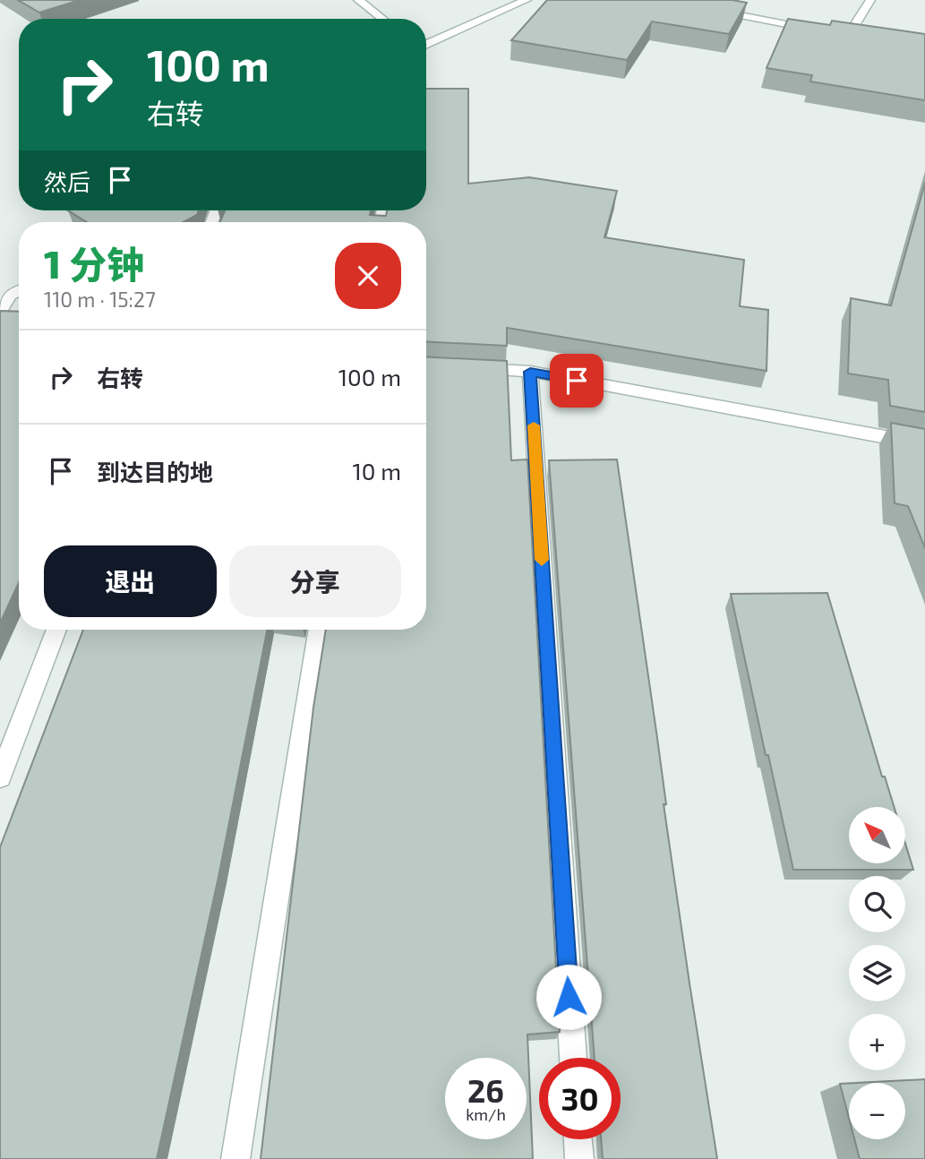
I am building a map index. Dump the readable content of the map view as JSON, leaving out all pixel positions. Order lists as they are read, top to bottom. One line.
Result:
{"north":"top left","page":{"turn":["100 m","右转"],"then":"然后","heading":["1 分钟","110 m · 15:27"],"list":[{"name":"右转","value":"100 m"},{"name":"到达目的地","value":"10 m"}],"buttons":["退出","分享"],"map_buttons":["+","−"],"speed":"26 km/h","limit":"30"}}
